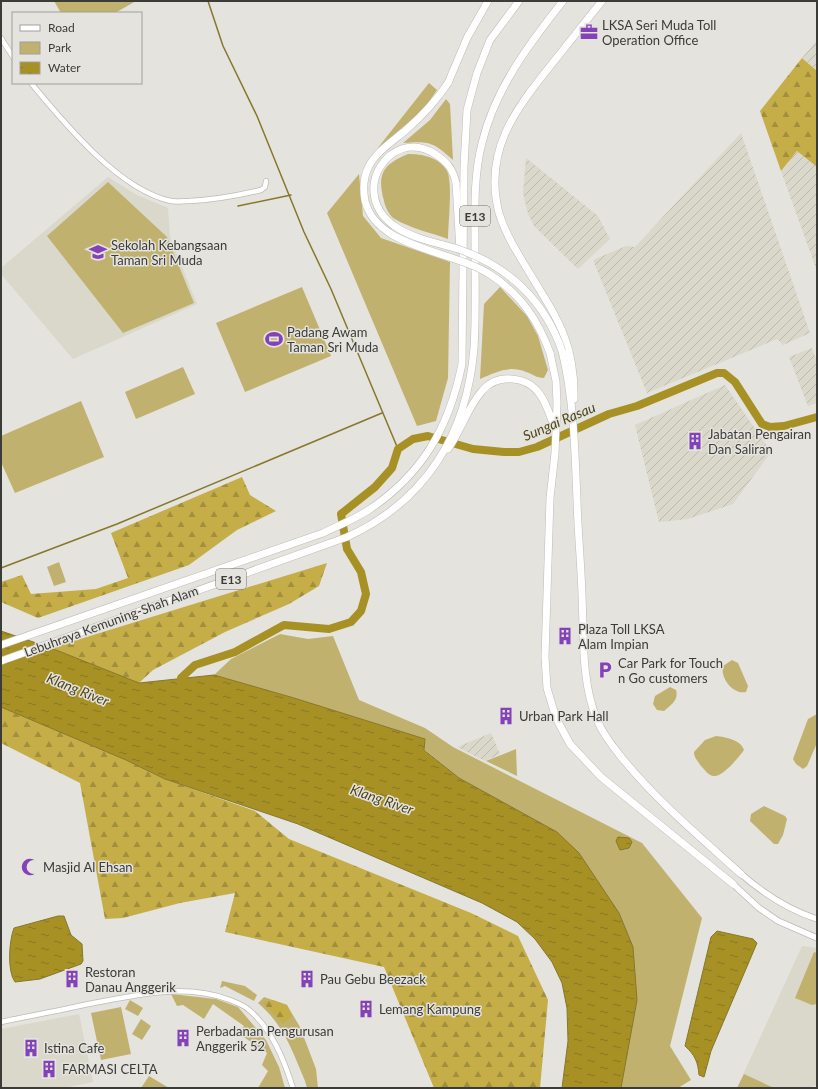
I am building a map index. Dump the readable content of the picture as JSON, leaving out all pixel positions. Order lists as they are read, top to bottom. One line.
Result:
{"streets":{"highway":["E13","Lebuhraya Kemuning-Shah Alam"]},"crossings":[["E13","Lebuhraya Kemuning-Shah Alam"]],"water":["Sungai Rasau","Klang River"],"places":{"office":["LKSA Seri Muda Toll Operation Office"],"school or university":["Sekolah Kebangsaan Taman Sri Muda"],"sports":["Padang Awam Taman Sri Muda"],"building":["Jabatan Pengairan Dan Saliran","Plaza Toll LKSA Alam Impian","Urban Park Hall","Restoran Danau Anggerik","Pau Gebu Beezack","Lemang Kampung","Perbadanan Pengurusan Anggerik 52","Istina Cafe","FARMASI CELTA"],"parking":["Car Park for Touch n Go customers"],"mosque":["Masjid Al Ehsan"]},"legend":["Road","Park","Water"]}
